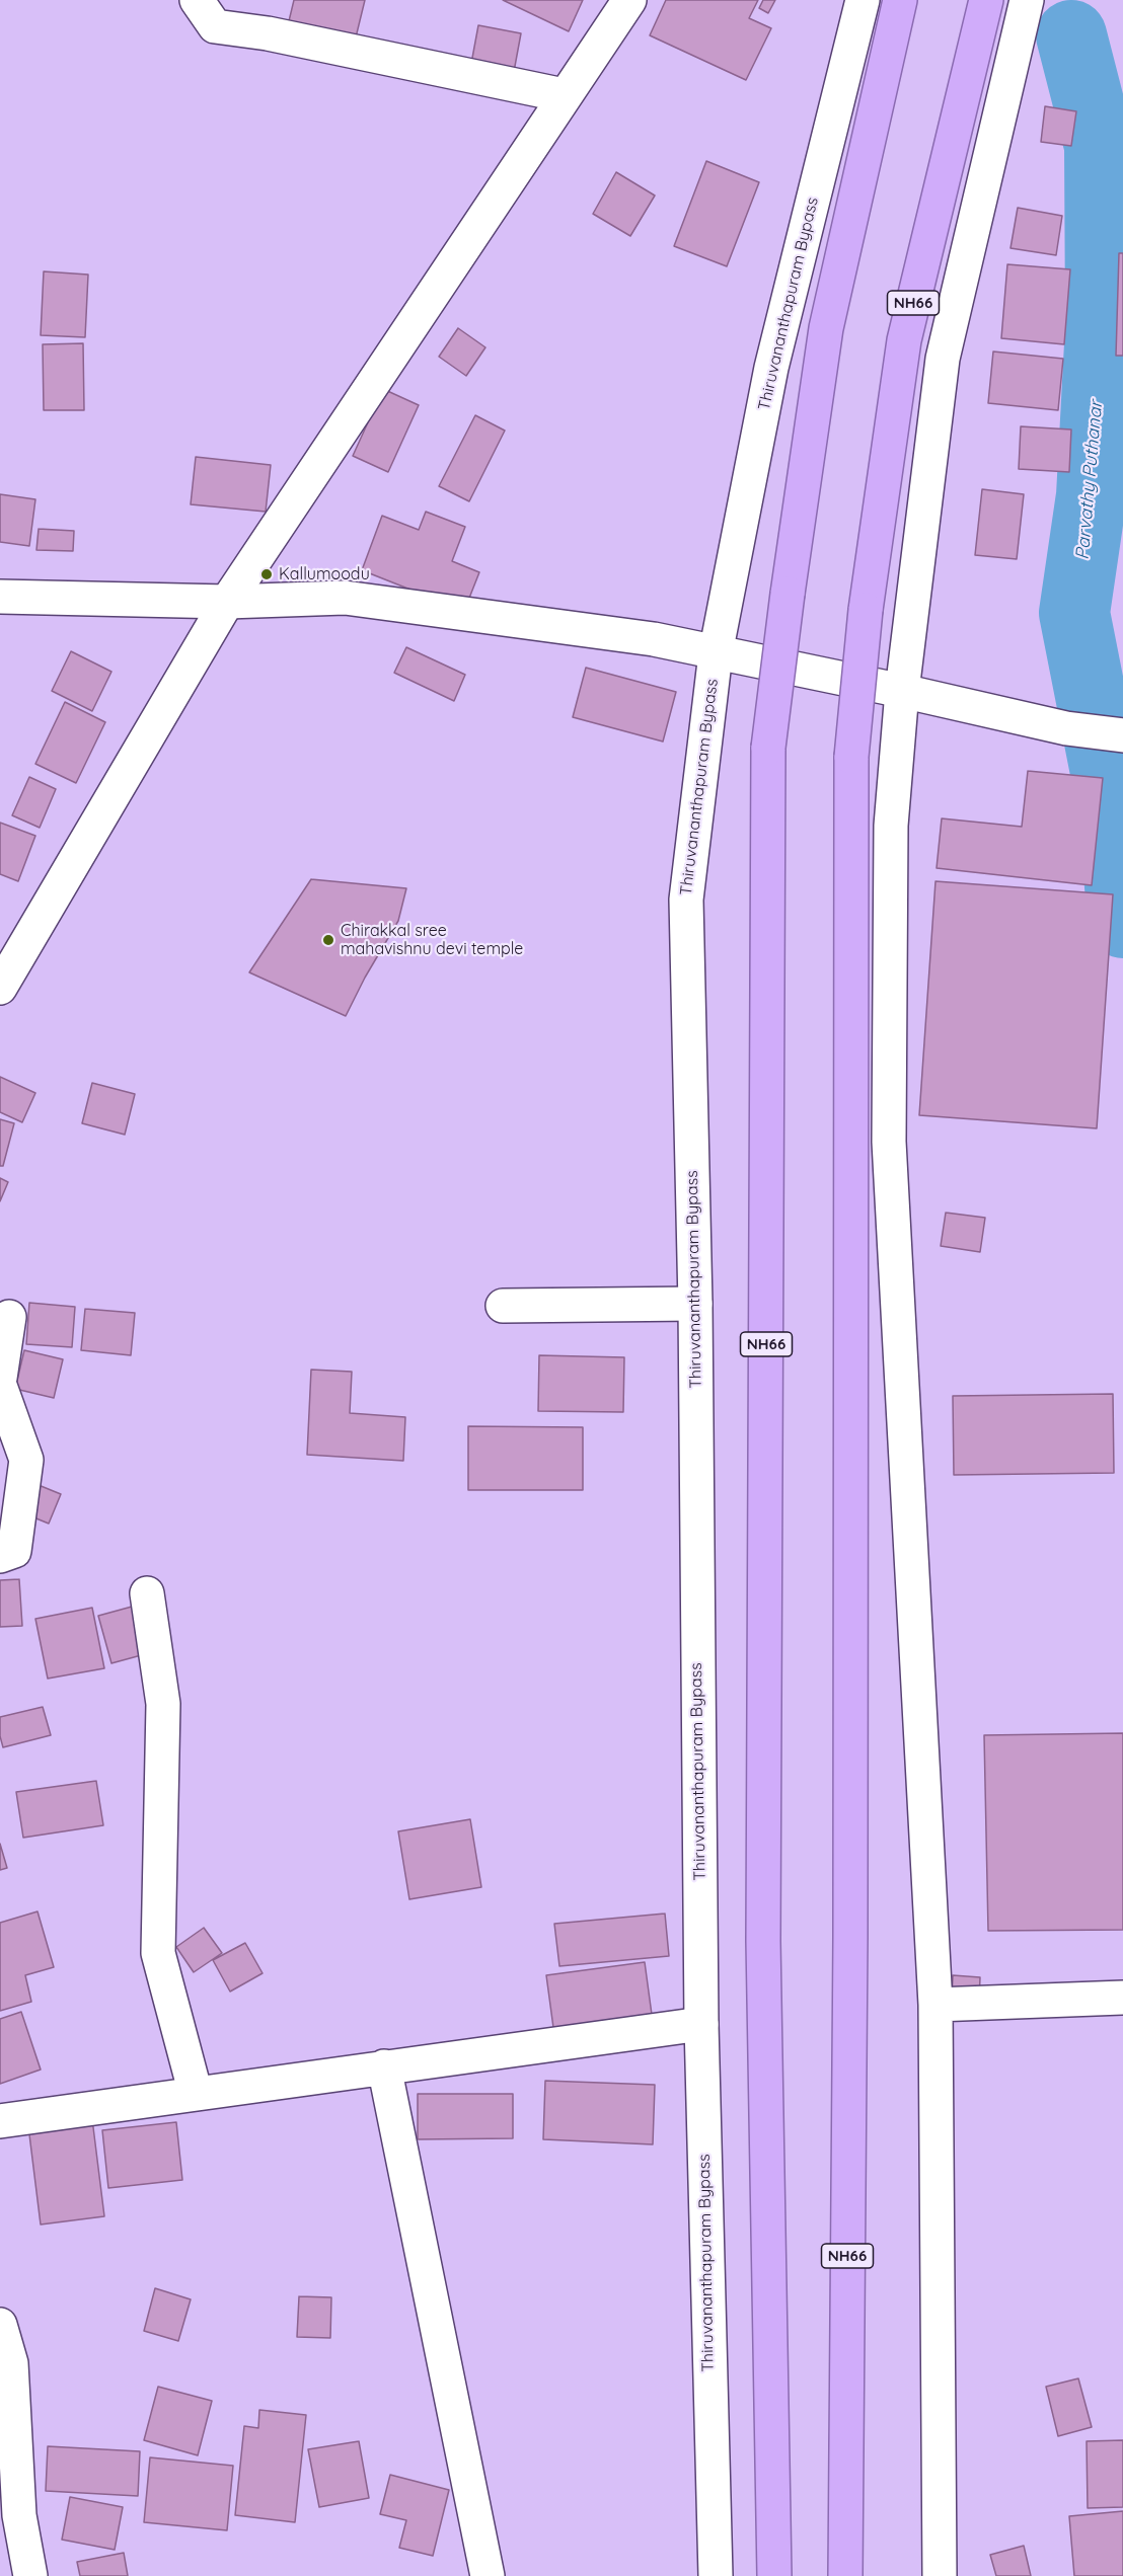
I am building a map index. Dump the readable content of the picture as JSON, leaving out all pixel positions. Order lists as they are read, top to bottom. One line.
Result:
{"streets":{"highway":["NH66"],"street":["Thiruvananthapuram Bypass"]},"water":["Parvathy Puthanar"],"places":["Kallumoodu","Chirakkal sree mahavishnu devi temple"]}
